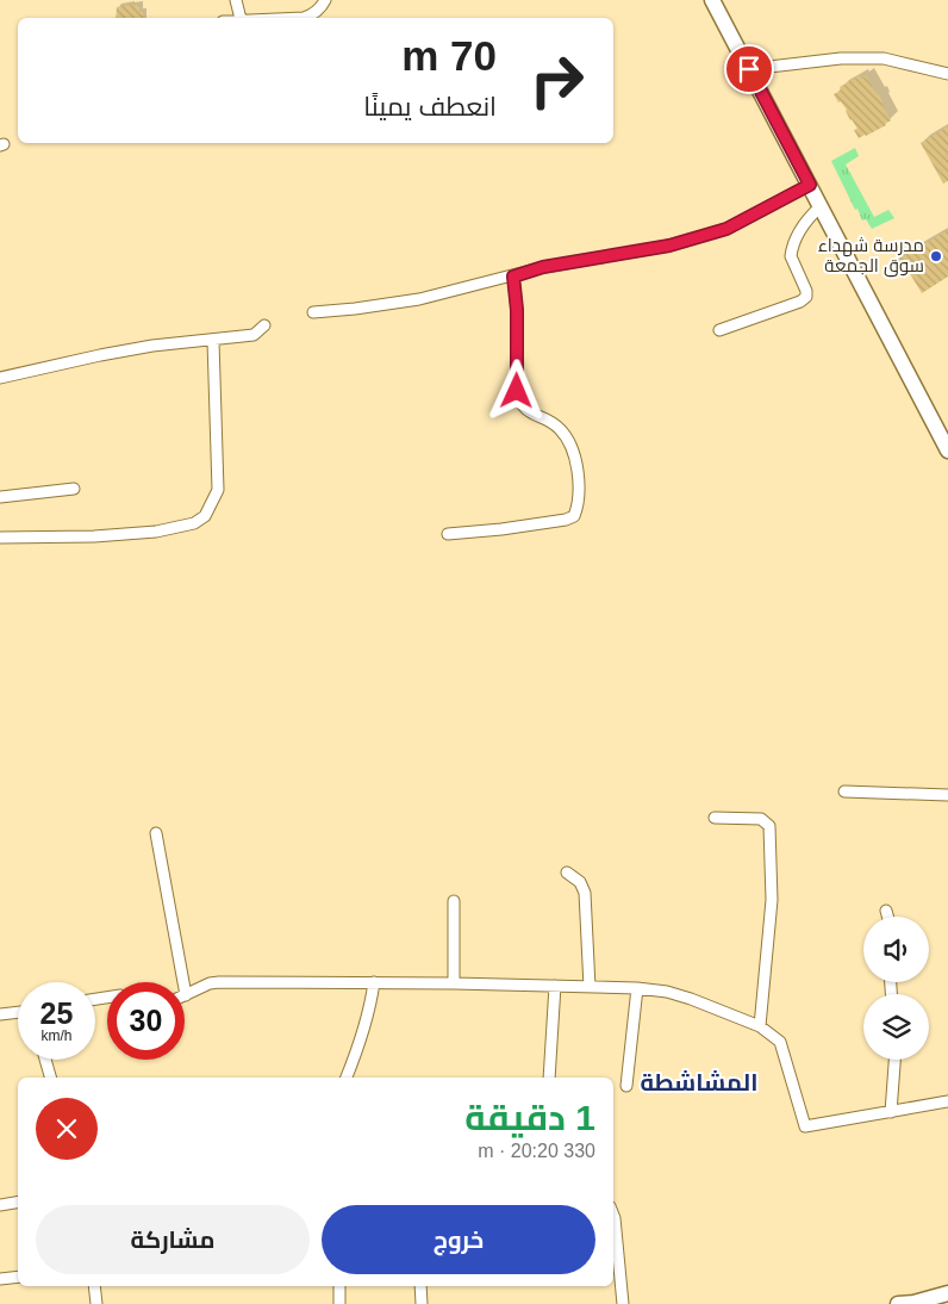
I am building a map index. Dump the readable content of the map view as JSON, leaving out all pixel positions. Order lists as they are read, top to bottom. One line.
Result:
{"districts":["المشاشطة"],"places":["مدرسة شهداء سوق الجمعة"],"page":{"turn":["70 m","انعطف يمينًا"],"speed":"25 km/h","limit":"30","heading":["1 دقيقة","330 m · 20:20"],"buttons":["خروج","مشاركة"]}}
